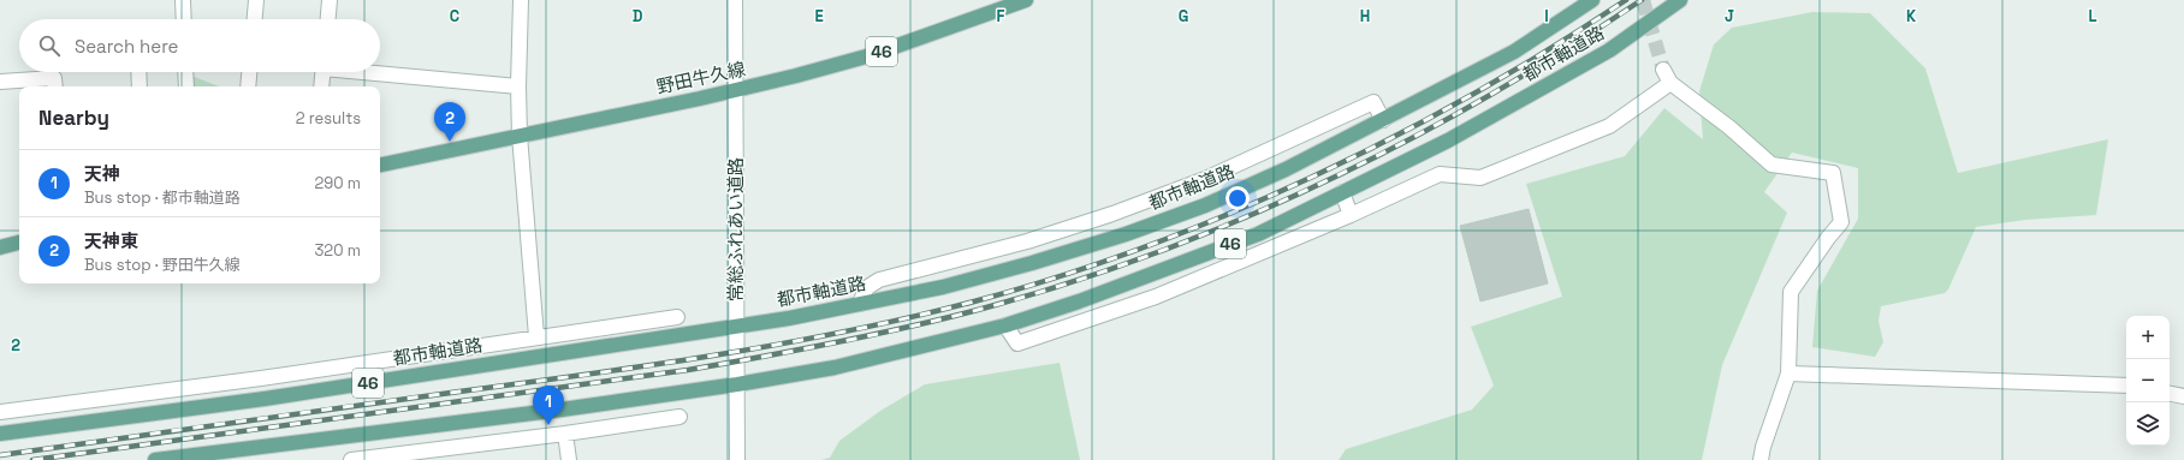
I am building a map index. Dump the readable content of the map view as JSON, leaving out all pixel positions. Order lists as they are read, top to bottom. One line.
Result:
{"streets":{"main road":["46","都市軸道路","野田牛久線"],"street":["常総ふれあい道路"]},"crossings":[["都市軸道路","常総ふれあい道路"],["野田牛久線","常総ふれあい道路"]],"page":{"search":"Search here","heading":["Nearby","2 results"],"pins":["2","1"],"list":[{"mark":"1","name":"天神","note":"Bus stop · 都市軸道路","value":"290 m"},{"mark":"2","name":"天神東","note":"Bus stop · 野田牛久線","value":"320 m"}],"map_buttons":["+","−"]},"grid":{"columns":["C","D","E","F","G","H","I","J","K","L"],"rows":["2"]}}
